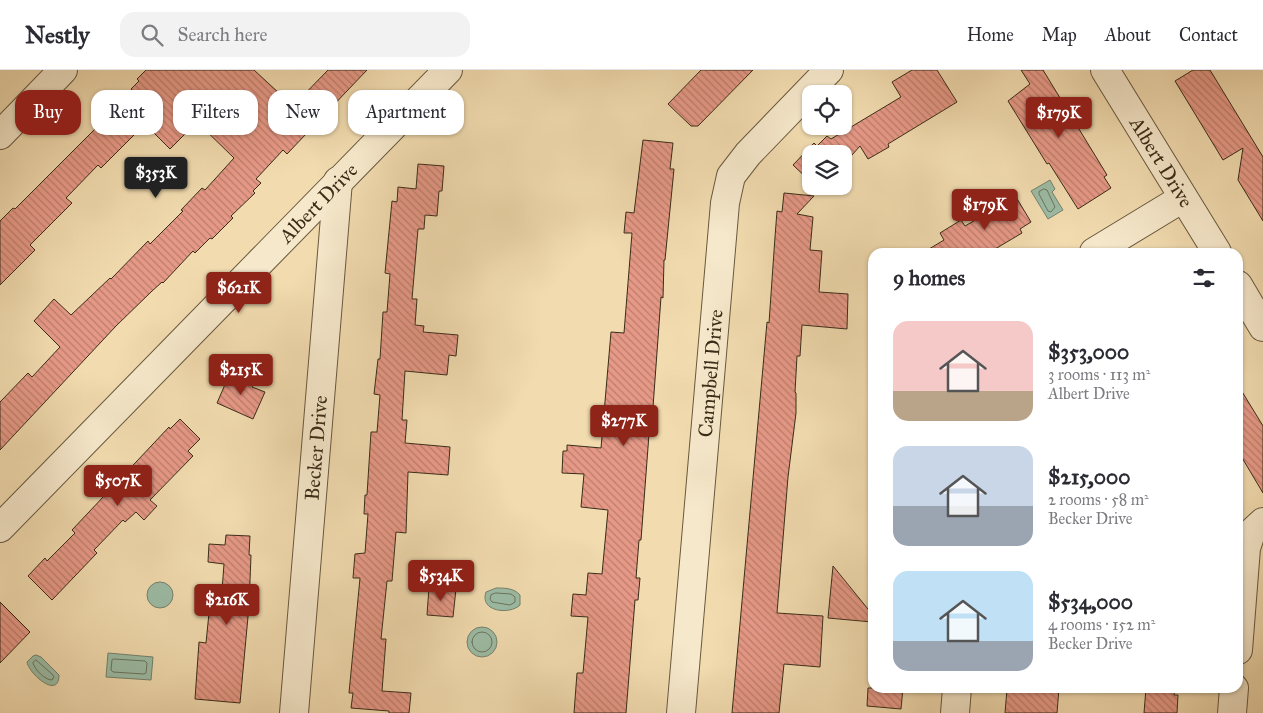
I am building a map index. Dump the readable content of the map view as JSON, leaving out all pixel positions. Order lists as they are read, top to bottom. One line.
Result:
{"streets":{"street":["Albert Drive","Campbell Drive","Becker Drive"]},"crossings":[["Albert Drive","Becker Drive"]],"page":{"header":"Nestly","search":"Search here","nav":["Home","Map","About","Contact"],"chip":["Buy","Rent","Filters","New","Apartment"],"price":["$179K","$353K","$179K","$621K","$215K","$277K","$507K","$534K","$216K"],"heading":"9 homes","list":[{"name":"$353,000","note":"3 rooms · 113 m² · Albert Drive"},{"name":"$215,000","note":"2 rooms · 58 m² · Becker Drive"},{"name":"$534,000","note":"4 rooms · 152 m² · Becker Drive"}]}}
